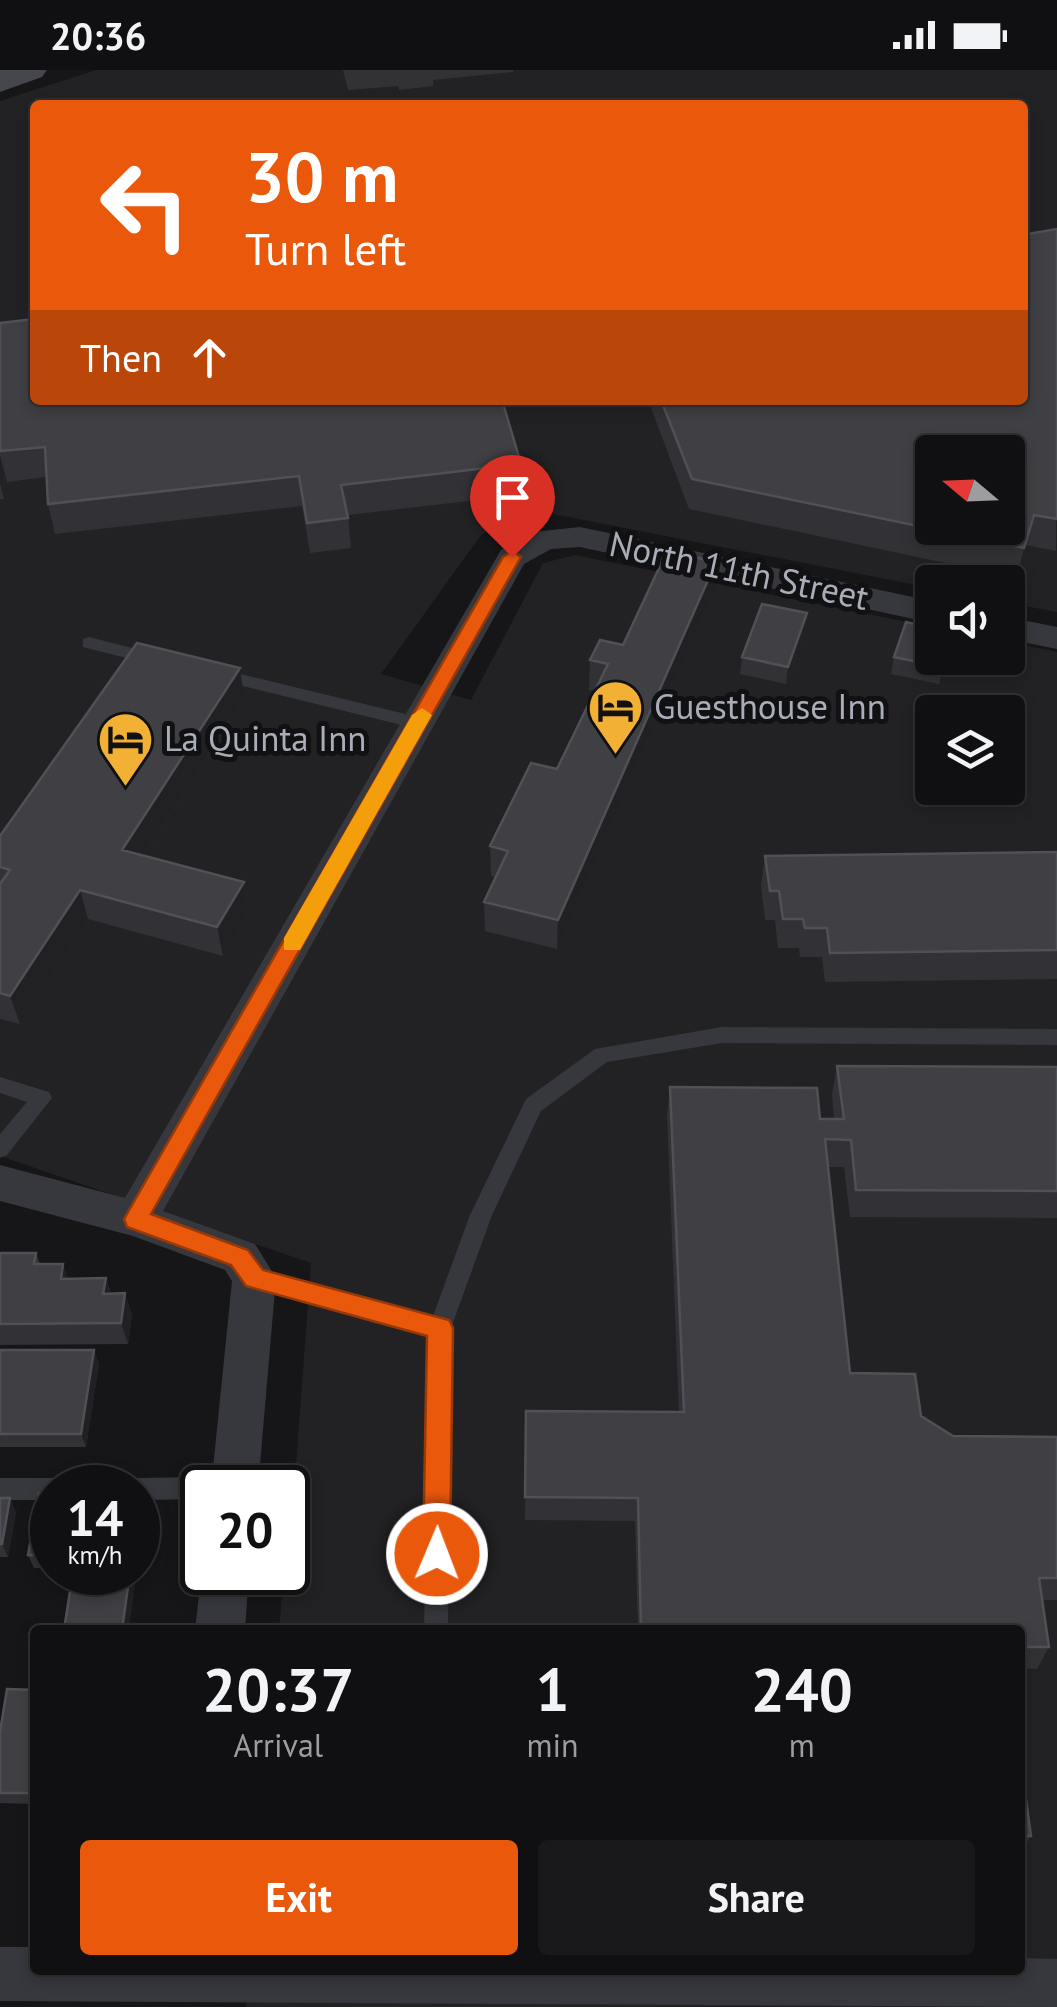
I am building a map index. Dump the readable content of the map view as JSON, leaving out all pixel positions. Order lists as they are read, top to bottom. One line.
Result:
{"streets":{"street":["North 11th Street"]},"places":{"hotel":["Guesthouse Inn","La Quinta Inn"]},"north":"left","page":{"status":"20:36","turn":["30 m","Turn left"],"then":"Then","speed":"14 km/h","limit":"20","eta":["20:37","Arrival","1","min","240","m"],"buttons":["Exit","Share"]}}
